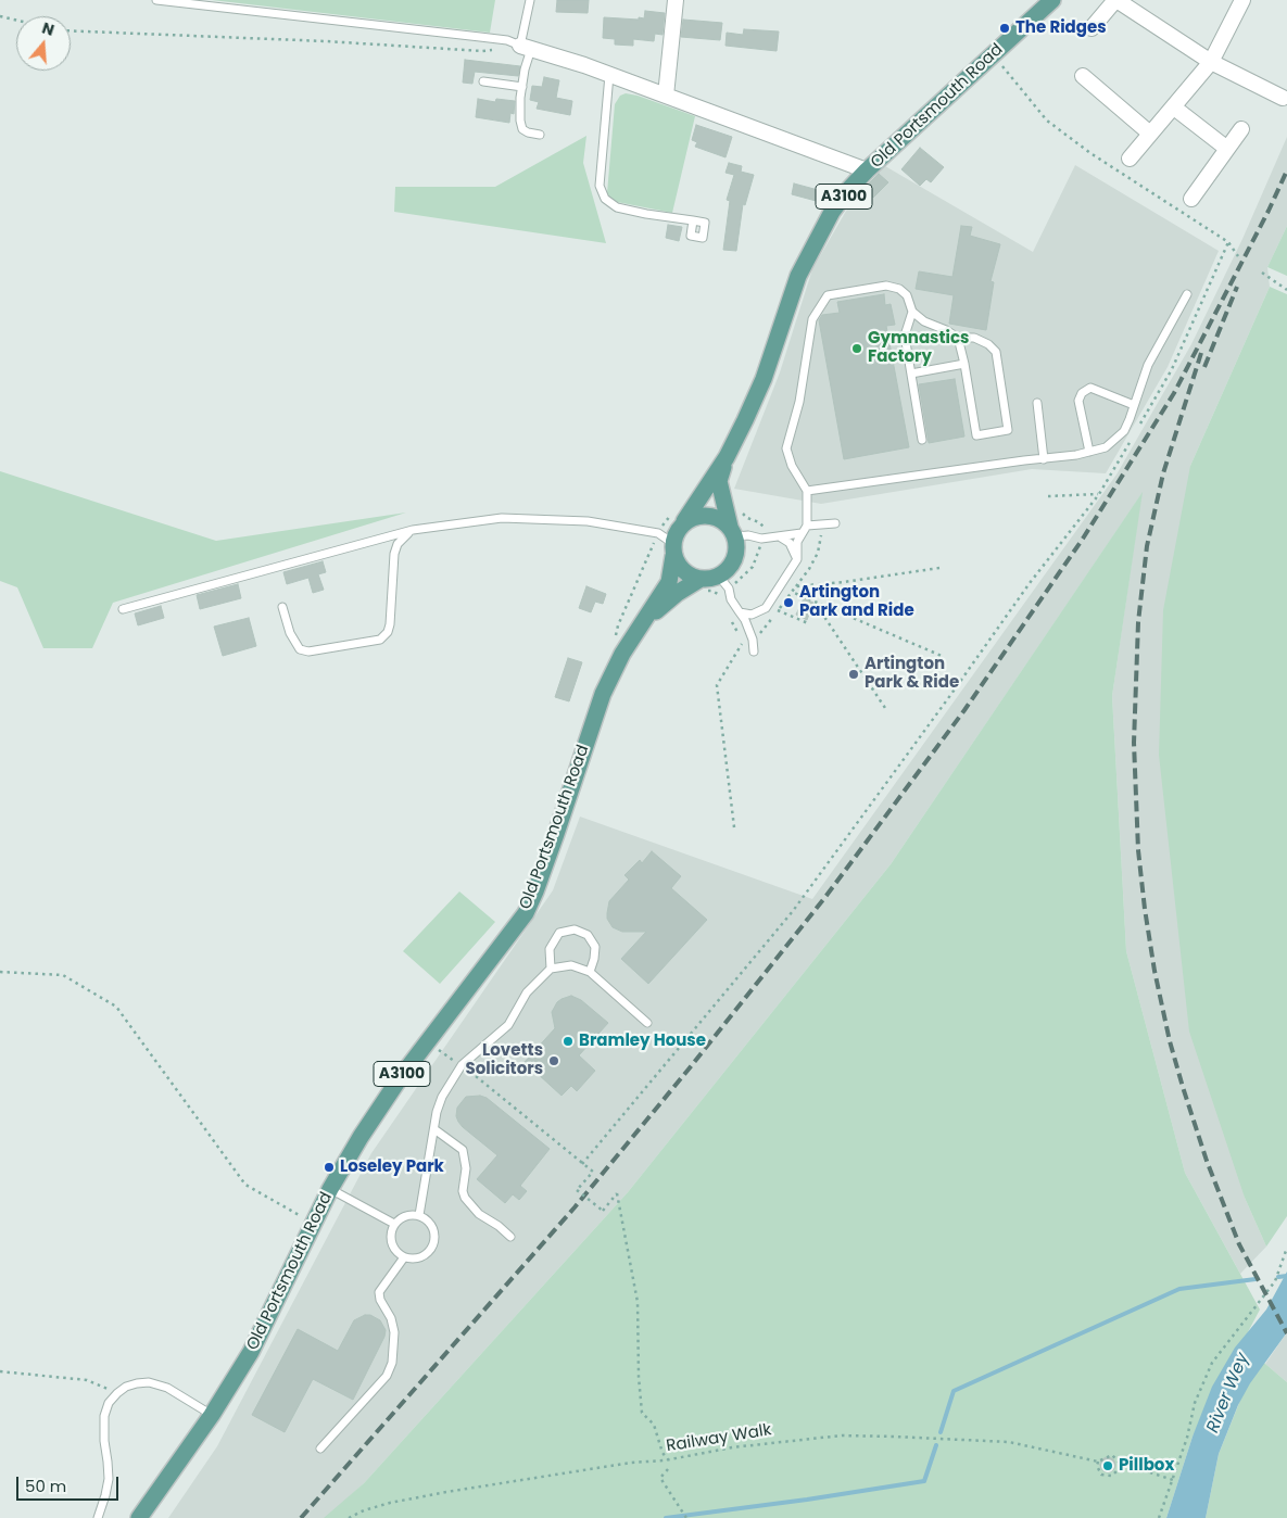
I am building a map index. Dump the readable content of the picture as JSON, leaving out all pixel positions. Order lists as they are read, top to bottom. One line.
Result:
{"streets":{"main road":["Old Portsmouth Road","A3100"],"path":["Railway Walk"]},"water":["River Wey"],"places":["The Ridges","Gymnastics Factory","Artington Park and Ride","Artington Park & Ride","Bramley House","Lovetts Solicitors","Loseley Park","Pillbox"],"scale_bar":"50 m","north":"top"}
